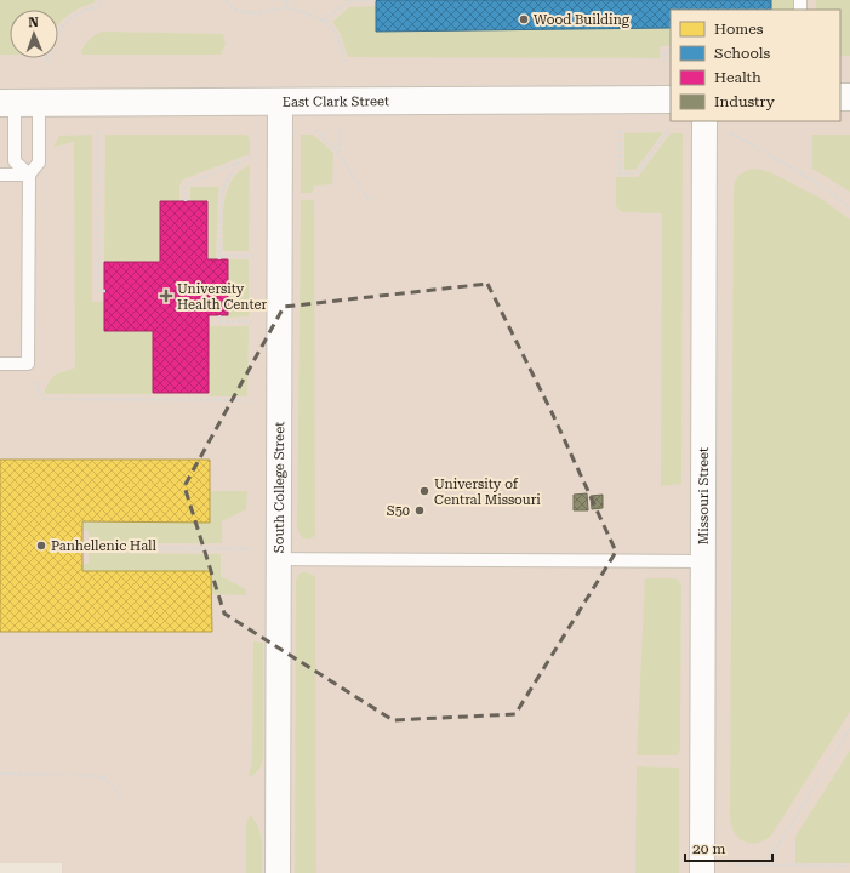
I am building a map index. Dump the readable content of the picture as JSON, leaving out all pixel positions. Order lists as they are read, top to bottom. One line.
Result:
{"streets":{"street":["East Clark Street","South College Street","Missouri Street"]},"crossings":[["East Clark Street","South College Street"]],"places":{"other":["Wood Building","University of Central Missouri","S50","Panhellenic Hall"],"health":["University Health Center"]},"legend":["Homes","Schools","Health","Industry"],"scale_bar":"20 m","north":"top"}
